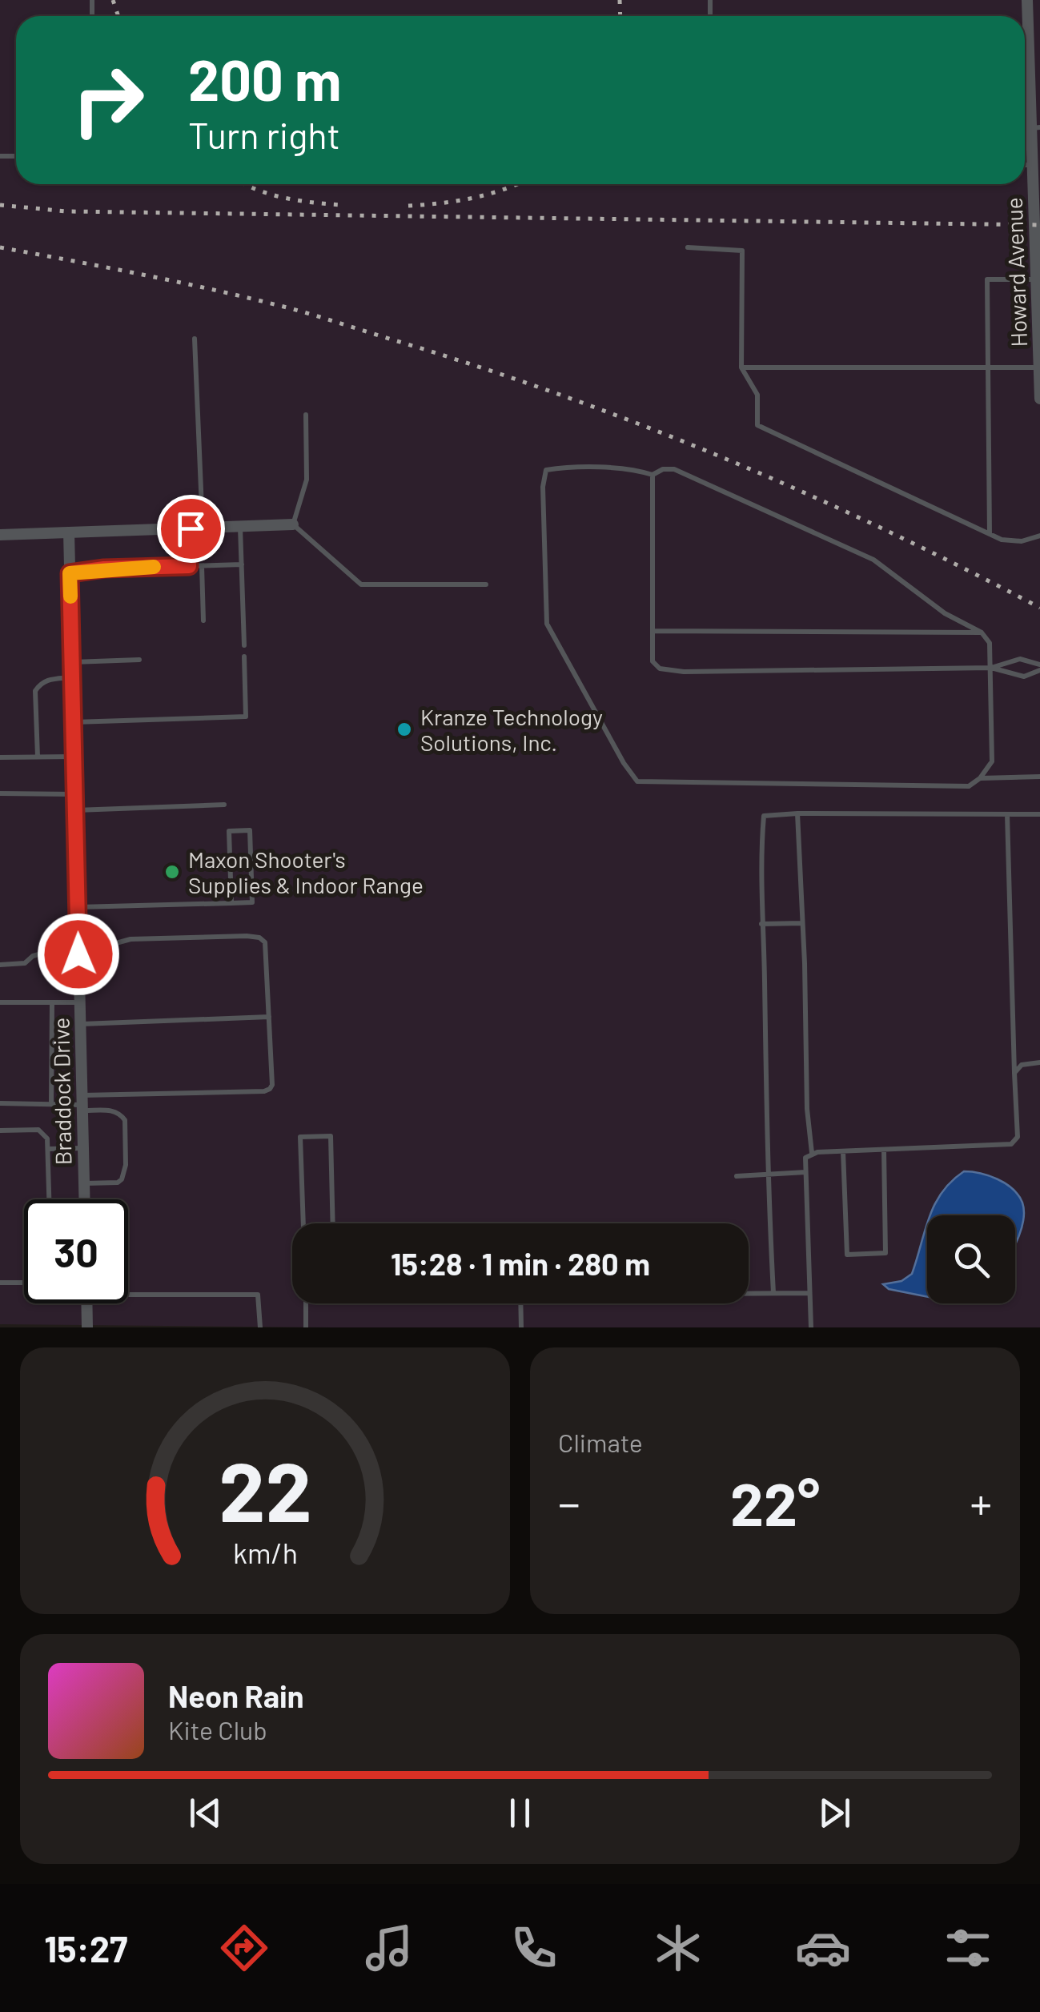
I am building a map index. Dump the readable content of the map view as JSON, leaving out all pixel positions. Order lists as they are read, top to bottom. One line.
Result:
{"streets":{"street":["Howard Avenue","Braddock Drive"]},"places":["Kranze Technology Solutions, Inc.","Maxon Shooter's Supplies & Indoor Range"],"page":{"turn":["200 m","Turn right"],"limit":"30","trip":"15:28 · 1 min · 280 m","tile":"Climate","heat":["−","22°","+"],"song":["Neon Rain","Kite Club"],"tabs":"15:27","gauge":["22","km/h"]}}
